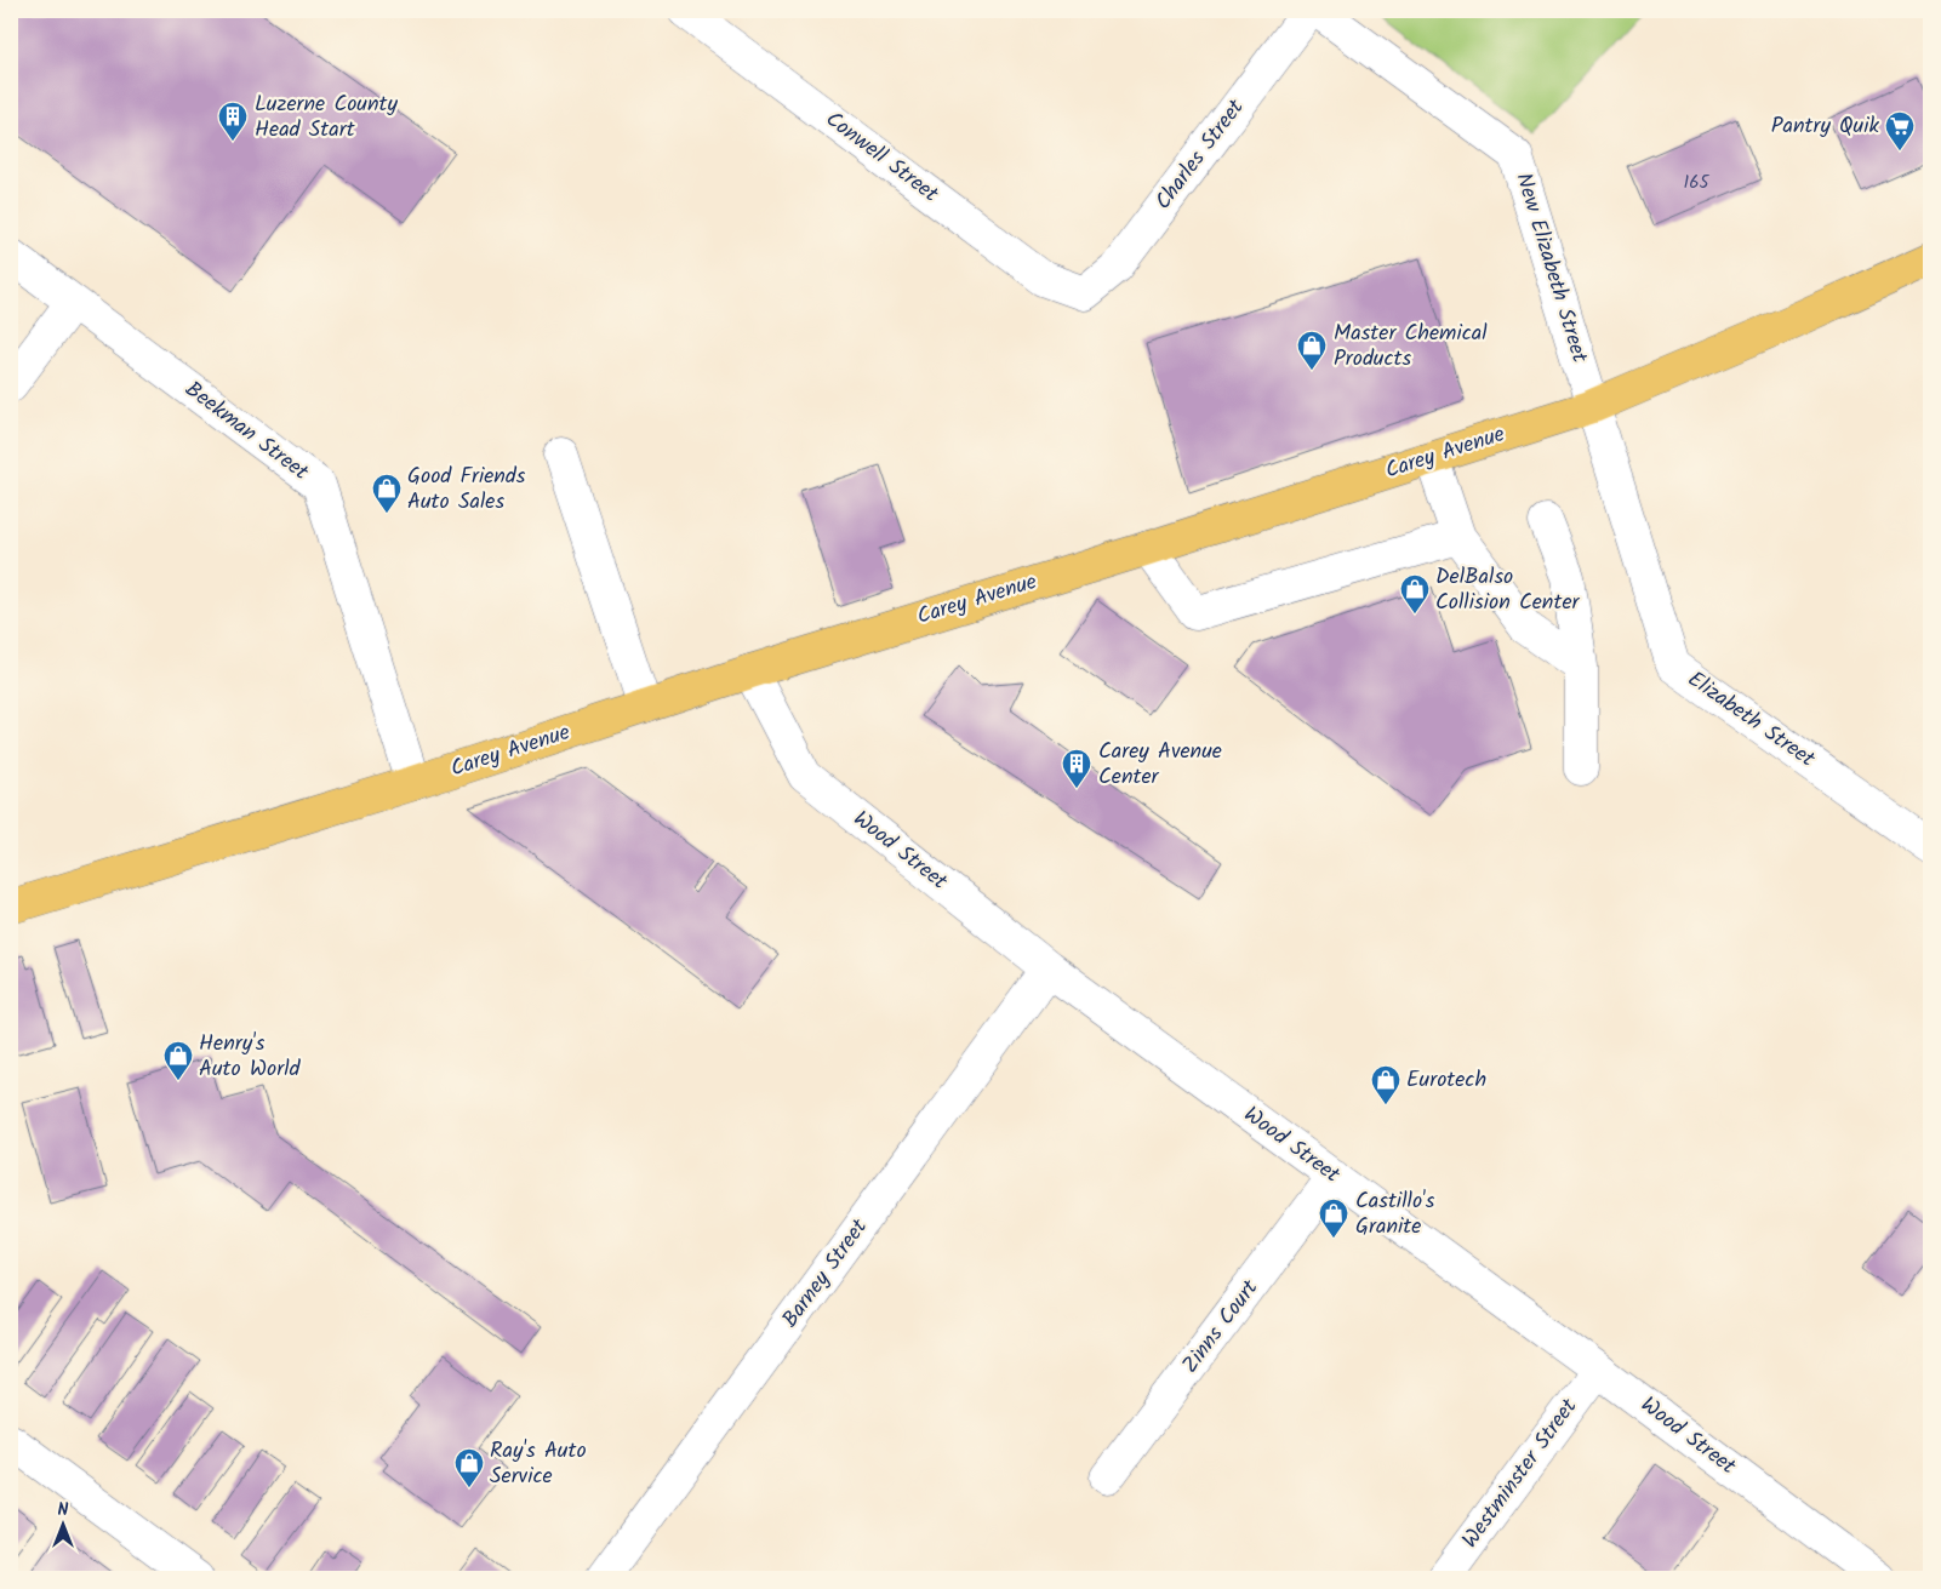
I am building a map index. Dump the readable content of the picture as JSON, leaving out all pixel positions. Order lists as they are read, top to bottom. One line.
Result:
{"streets":{"main road":["Carey Avenue"],"street":["Charles Street","Conwell Street","New Elizabeth Street","Beekman Street","Elizabeth Street","Wood Street","Barney Street","Zinns Court","Westminster Street"]},"crossings":[["Charles Street","Conwell Street"],["New Elizabeth Street","Carey Avenue"],["New Elizabeth Street","Elizabeth Street"],["Beekman Street","Carey Avenue"],["Carey Avenue","Elizabeth Street"],["Carey Avenue","Wood Street"],["Wood Street","Barney Street"],["Wood Street","Zinns Court"],["Wood Street","Westminster Street"]],"places":{"building":["Luzerne County Head Start","Carey Avenue Center"],"supermarket":["Pantry Quik"],"shop":["Master Chemical Products","Good Friends Auto Sales","DelBalso Collision Center","Henry's Auto World","Eurotech","Castillo's Granite","Ray's Auto Service"]},"house_numbers":["165"],"north":"top"}
